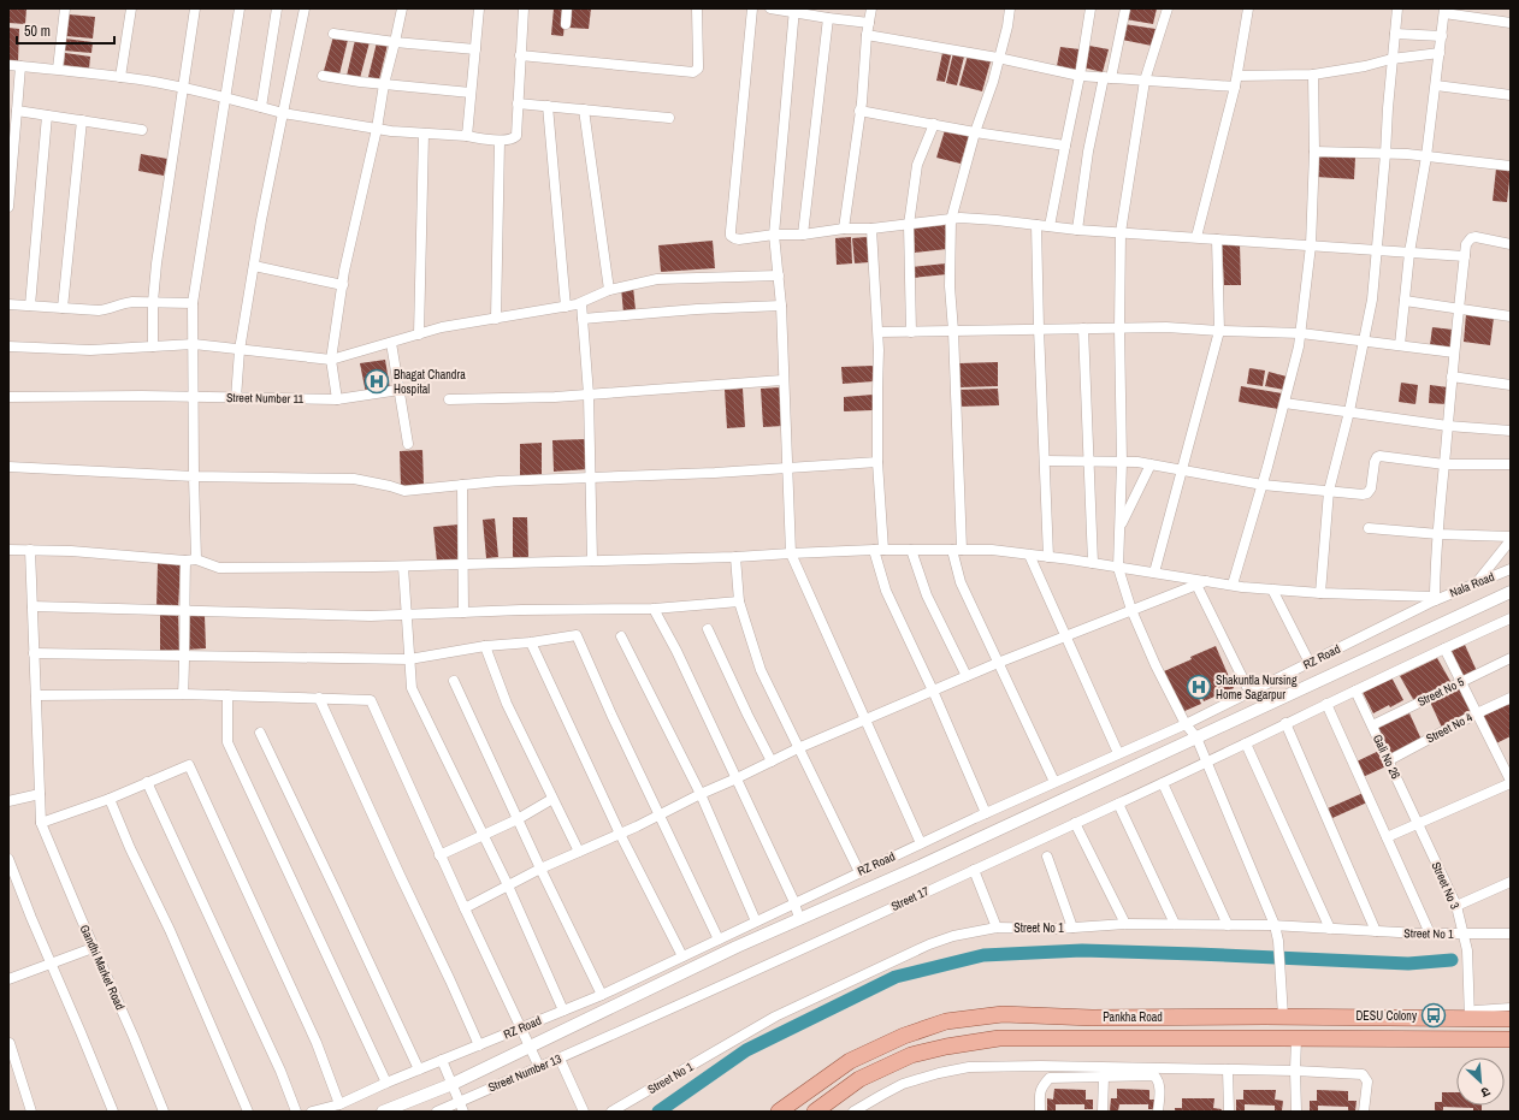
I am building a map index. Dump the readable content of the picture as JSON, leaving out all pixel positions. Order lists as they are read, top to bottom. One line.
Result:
{"streets":{"main road":["Pankha Road"],"street":["Street Number 11","Nala Road","RZ Road","Street No 5","Street No 4","Gali No 26","Street No 3","Street 17","Street No 1","Gandhi Market Road","Street Number 13"]},"crossings":[["Nala Road","RZ Road"],["Street No 5","Gali No 26"],["Street No 4","Gali No 26"],["Gali No 26","Street No 3"],["Gali No 26","Street 17"],["Street No 3","Street No 1"],["Street No 3","Pankha Road"],["Street 17","Street Number 13"]],"places":{"hospital":["Bhagat Chandra Hospital","Shakuntla Nursing Home Sagarpur"],"bus stop":["DESU Colony"]},"scale_bar":"50 m","north":"bottom right"}
